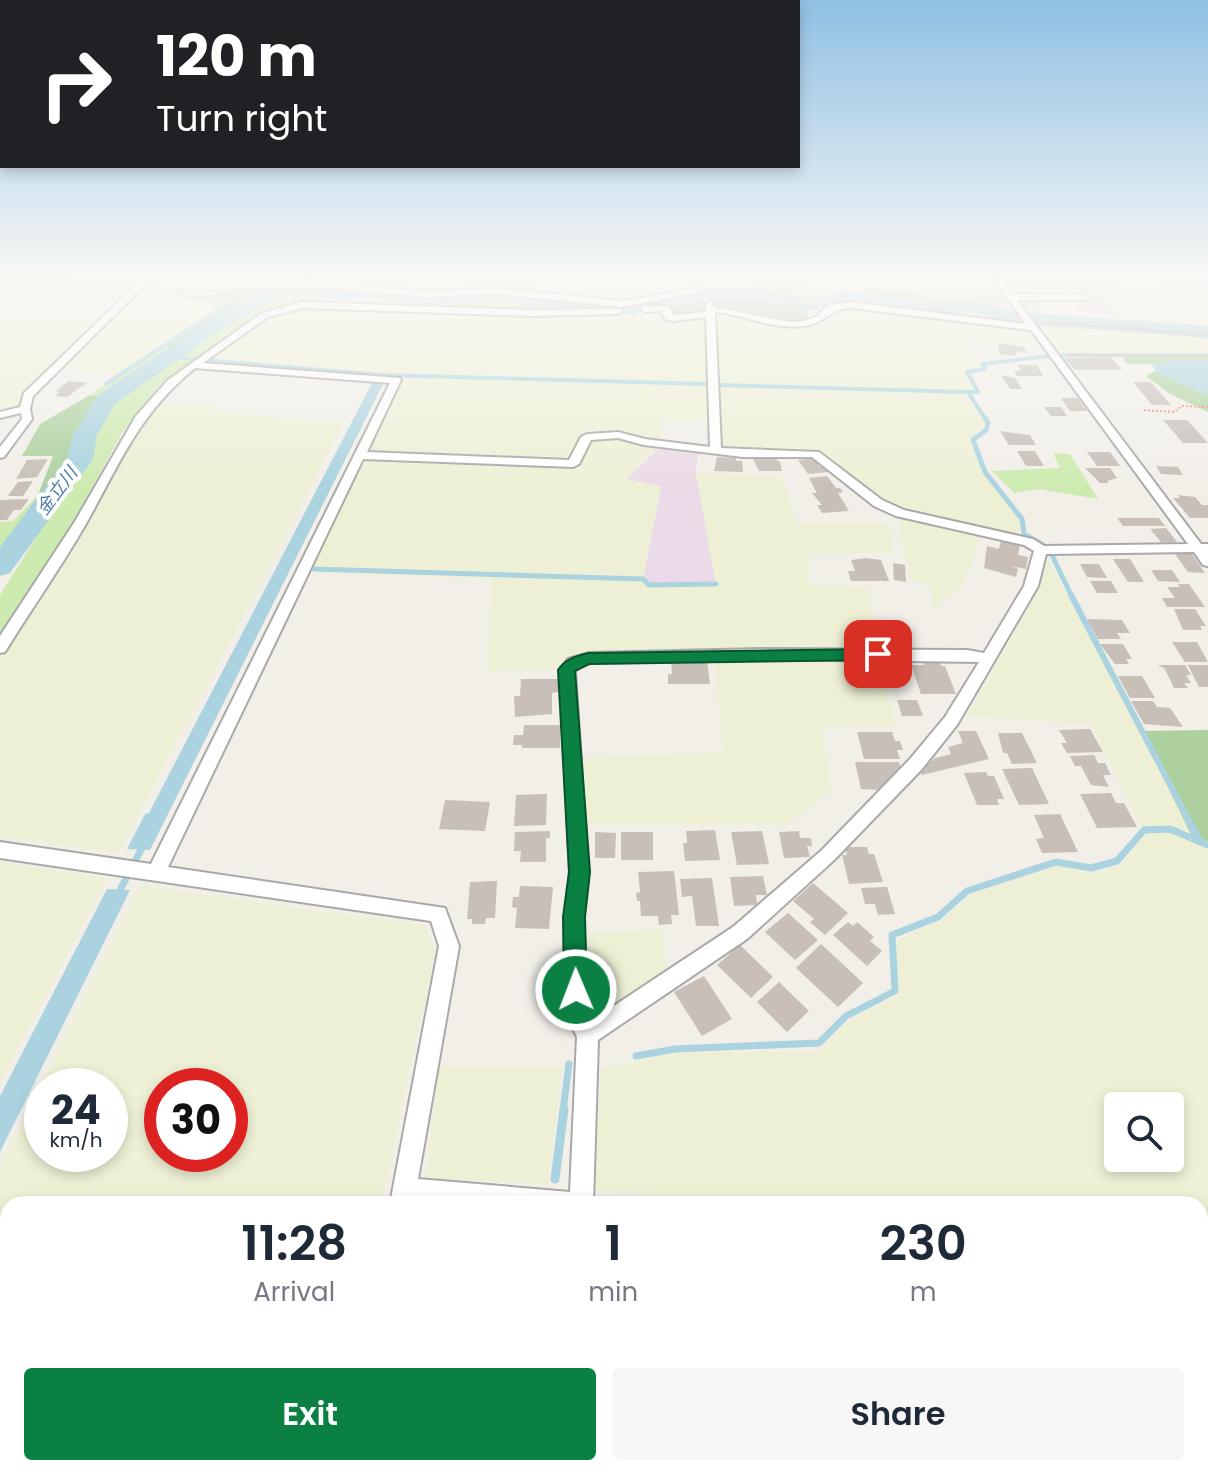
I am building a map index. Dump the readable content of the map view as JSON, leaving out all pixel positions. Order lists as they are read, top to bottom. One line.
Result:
{"water":["金立川"],"page":{"turn":["120 m","Turn right"],"speed":"24 km/h","limit":"30","eta":["11:28","Arrival","1","min","230","m"],"buttons":["Exit","Share"]}}
